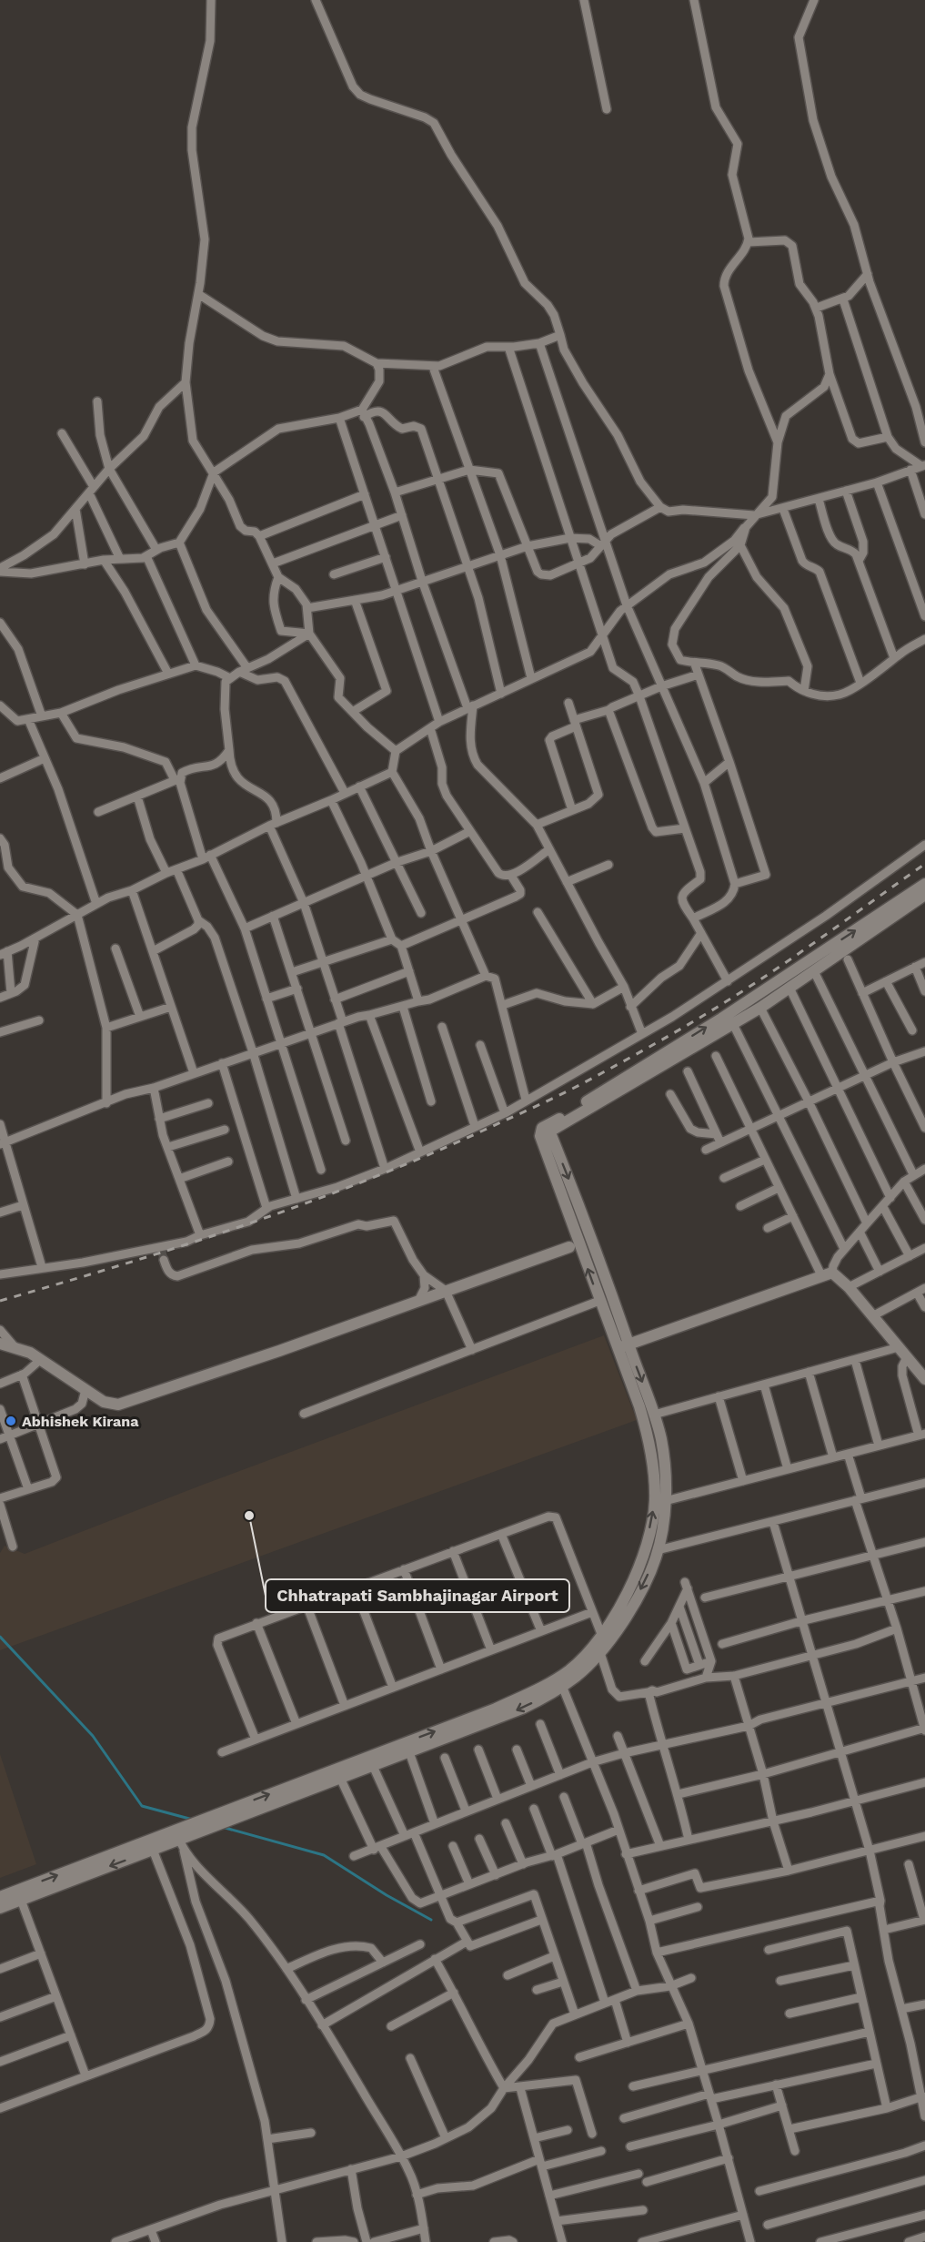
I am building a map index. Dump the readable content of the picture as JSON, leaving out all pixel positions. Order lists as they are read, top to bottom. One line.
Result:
{"places":["Abhishek Kirana","Chhatrapati Sambhajinagar Airport"]}
